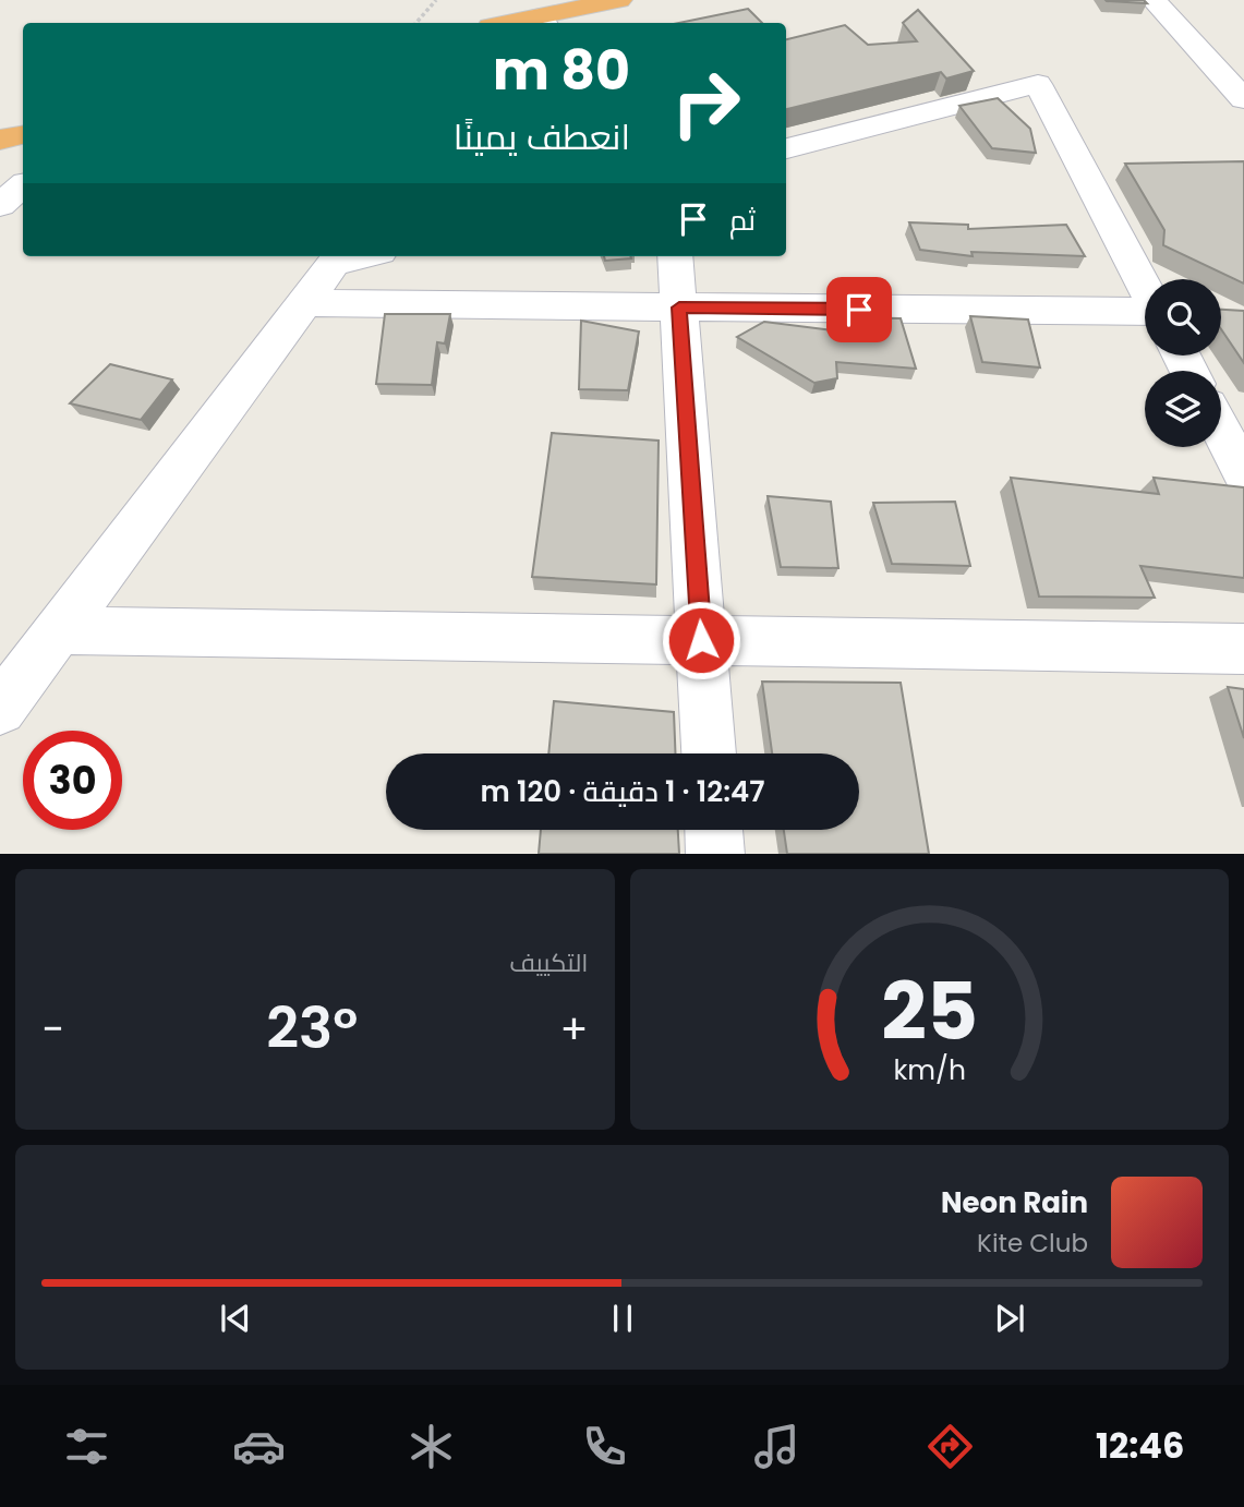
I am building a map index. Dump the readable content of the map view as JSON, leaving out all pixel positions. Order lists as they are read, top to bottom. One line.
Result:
{"page":{"turn":["80 m","انعطف يمينًا"],"then":"ثم","limit":"30","trip":"12:47 · 1 دقيقة · 120 m","tile":"التكييف","heat":["−","23°","+"],"song":["Neon Rain","Kite Club"],"tabs":"12:46","gauge":["25","km/h"]}}
